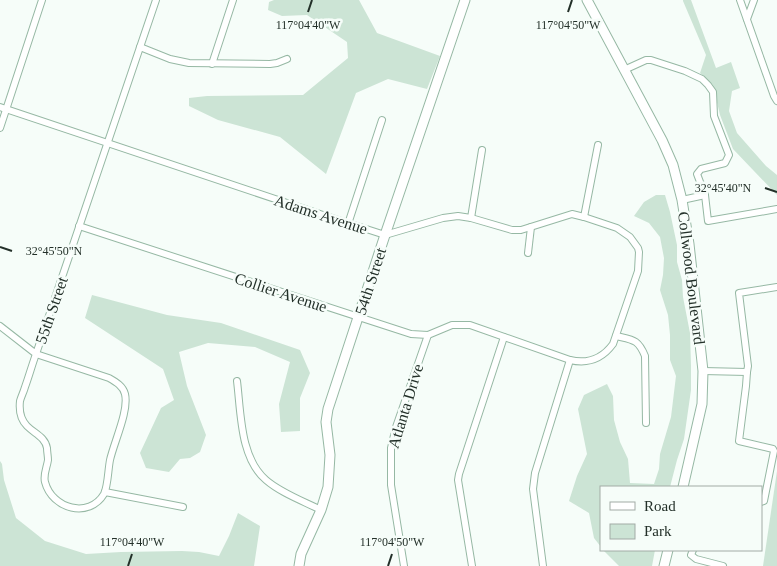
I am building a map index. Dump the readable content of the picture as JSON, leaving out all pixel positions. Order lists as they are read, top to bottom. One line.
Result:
{"streets":{"street":["Adams Avenue","Collwood Boulevard","54th Street","Collier Avenue","55th Street","Atlanta Drive"]},"crossings":[["Adams Avenue","54th Street"],["Adams Avenue","55th Street"],["54th Street","Collier Avenue"],["Collier Avenue","55th Street"],["Collier Avenue","Atlanta Drive"]],"legend":["Road","Park"],"coordinates":["117°04'40\"W","117°04'50\"W","32°45'40\"N","32°45'50\"N"]}
